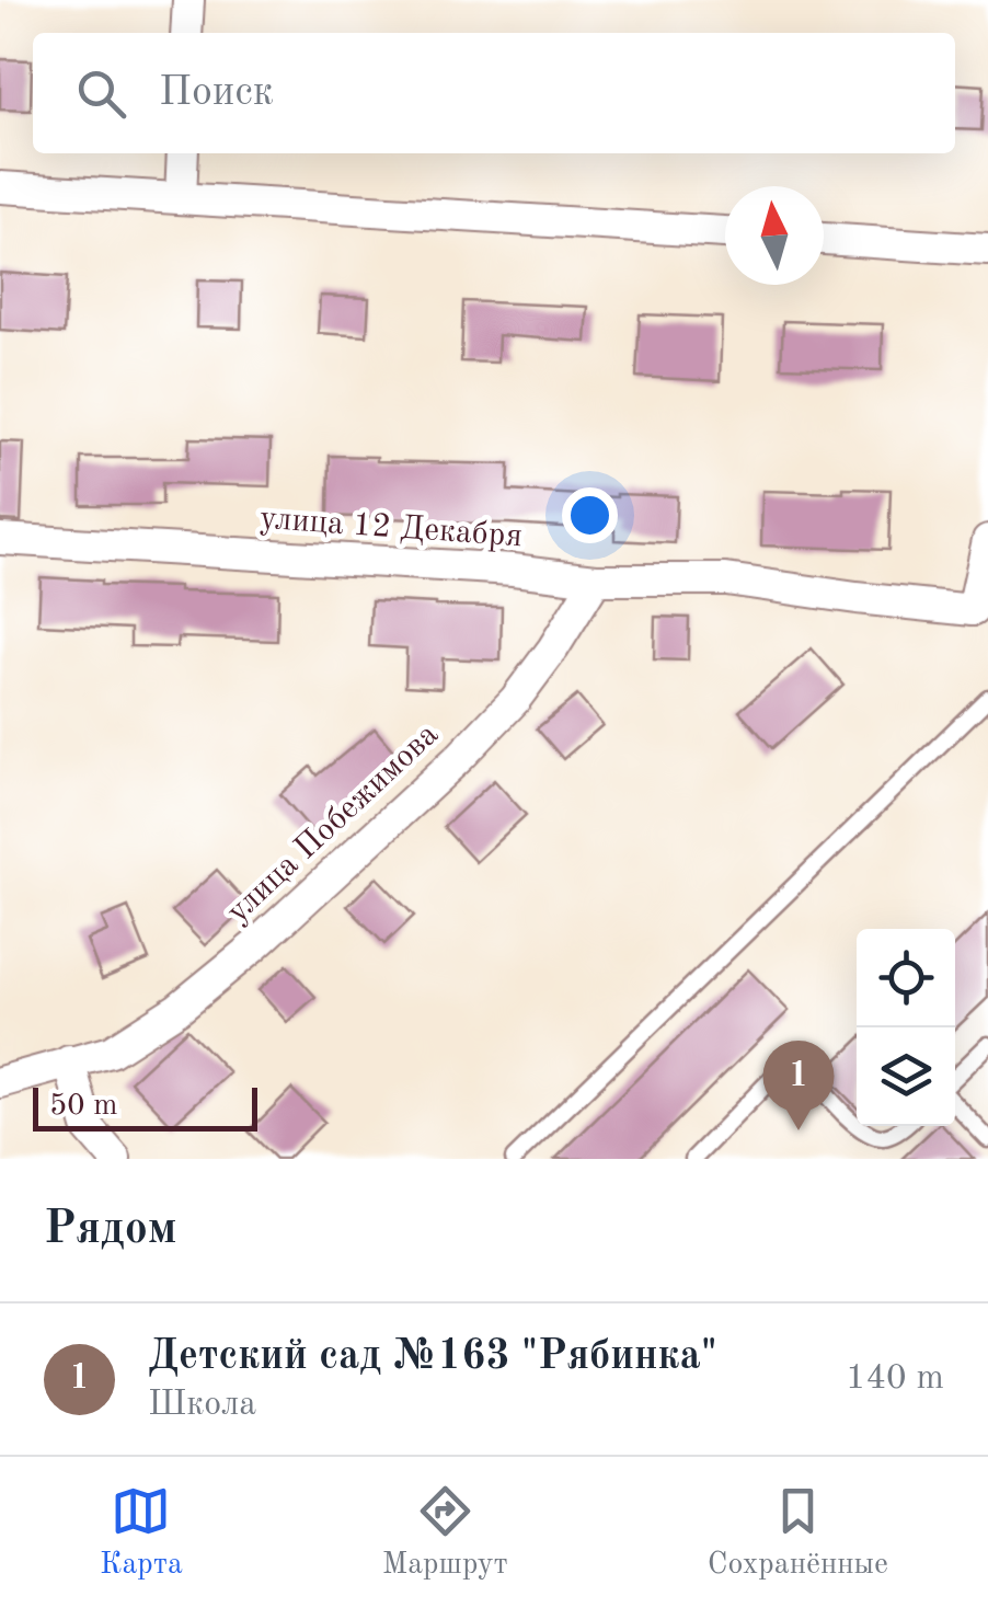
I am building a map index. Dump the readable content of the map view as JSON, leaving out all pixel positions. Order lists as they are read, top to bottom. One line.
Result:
{"streets":{"street":["улица 12 Декабря","улица Побежимова"]},"crossings":[["улица 12 Декабря","улица Побежимова"]],"scale_bar":"50 m","north":"top","page":{"search":"Поиск","pins":"1","scale":"50 m","heading":"Рядом","list":[{"mark":"1","name":"Детский сад №163 \"Рябинка\"","note":"Школа","value":"140 m"}],"nav":["Карта","Маршрут","Сохранённые"]}}
